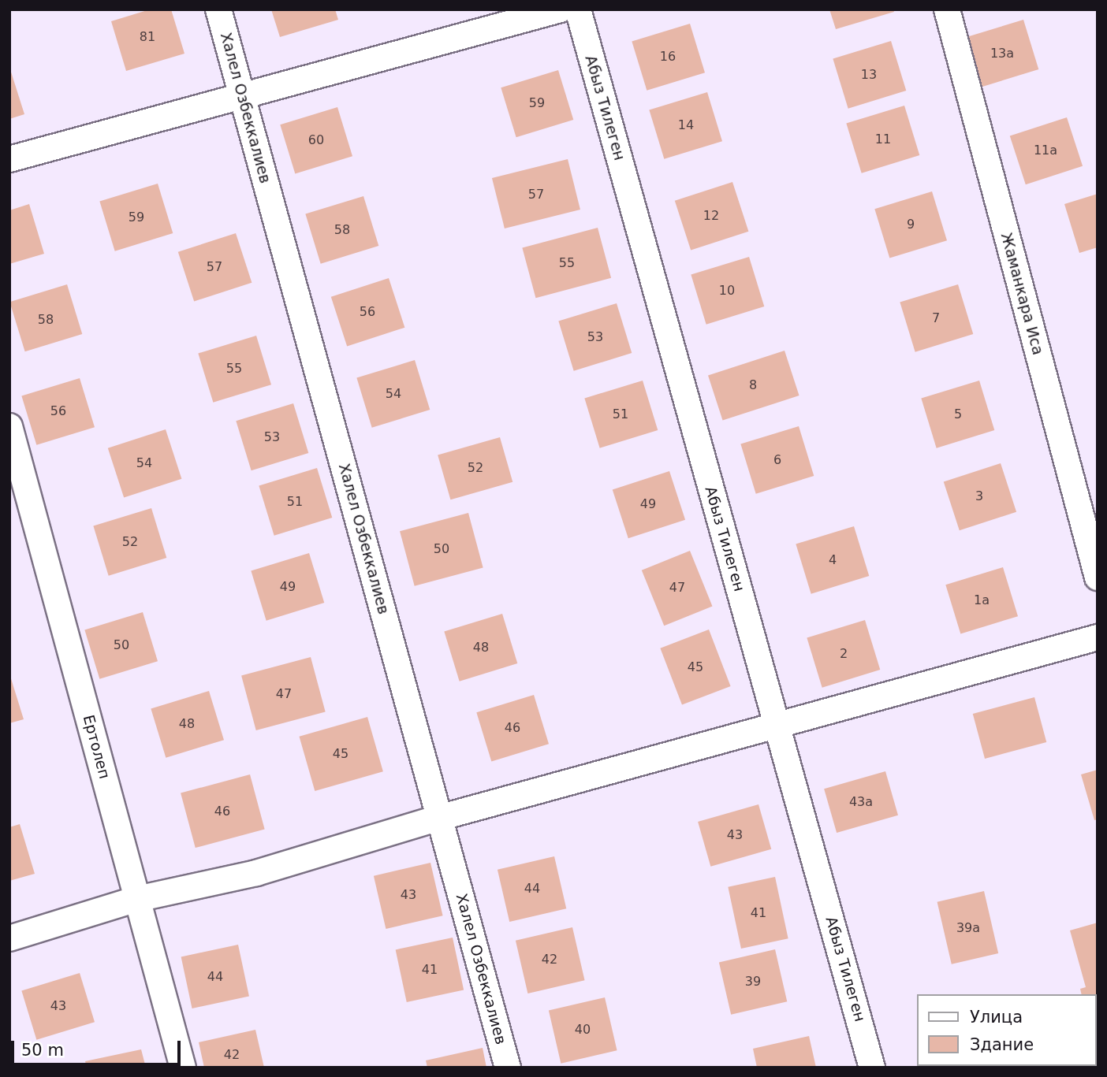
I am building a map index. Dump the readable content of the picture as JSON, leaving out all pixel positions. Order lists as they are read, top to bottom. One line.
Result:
{"streets":{"street":["Халел Озбеккалиев","Абыз Тилеген","Жаманкара Иса","Ертолеп"]},"house_numbers":["81","13а","16","13","59","14","11","60","11а","57","12","59","9","58","55","57","10","56","7","58","53","55","8","54","56","51","5","53","6","54","52","3","51","49","52","50","4","49","47","1а","50","48","2","45","47","48","46","45","43а","46","43","44","43","41","39а","42","41","44","39","43","40","42"],"legend":["Улица","Здание"],"scale_bar":"50 m"}
